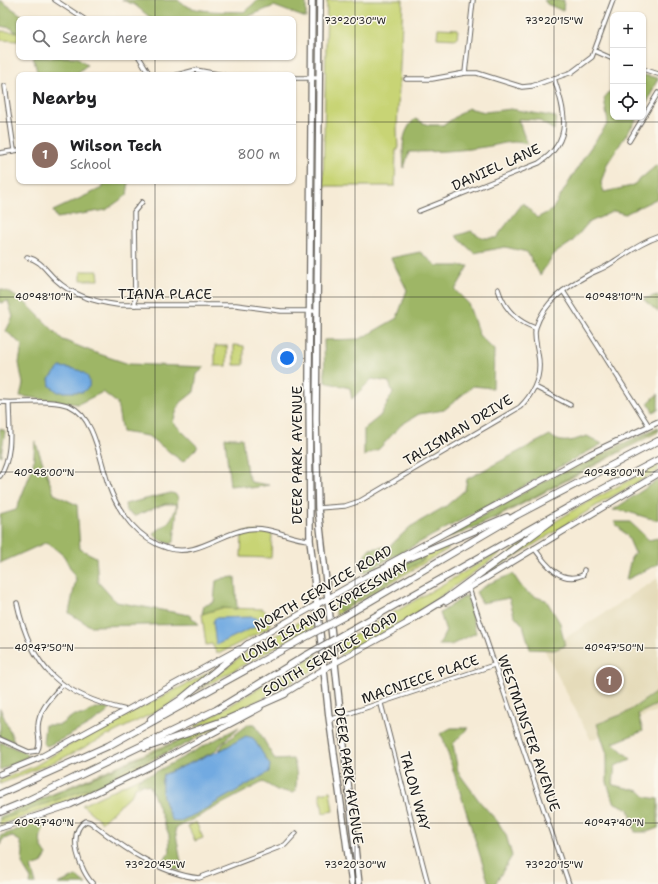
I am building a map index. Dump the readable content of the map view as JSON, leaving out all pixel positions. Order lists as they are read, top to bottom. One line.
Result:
{"streets":{"highway":["LONG ISLAND EXPRESSWAY"],"main road":["DEER PARK AVENUE","NORTH SERVICE ROAD","SOUTH SERVICE ROAD"],"street":["DANIEL LANE","TIANA PLACE","TALISMAN DRIVE","MACNIECE PLACE","WESTMINSTER AVENUE","TALON WAY"]},"crossings":[["TIANA PLACE","DEER PARK AVENUE"],["TALISMAN DRIVE","DEER PARK AVENUE"],["DEER PARK AVENUE","NORTH SERVICE ROAD"],["DEER PARK AVENUE","SOUTH SERVICE ROAD"],["DEER PARK AVENUE","MACNIECE PLACE"],["SOUTH SERVICE ROAD","WESTMINSTER AVENUE"],["MACNIECE PLACE","WESTMINSTER AVENUE"],["MACNIECE PLACE","TALON WAY"]],"page":{"map_buttons":["+","−"],"search":"Search here","heading":"Nearby","list":[{"mark":"1","name":"Wilson Tech","note":"School","value":"800 m"}],"pins":"1"},"coordinates":["73°20'30\"W","73°20'15\"W","40°48'10\"N","40°48'00\"N","40°47'50\"N","40°47'40\"N","73°20'45\"W"]}
